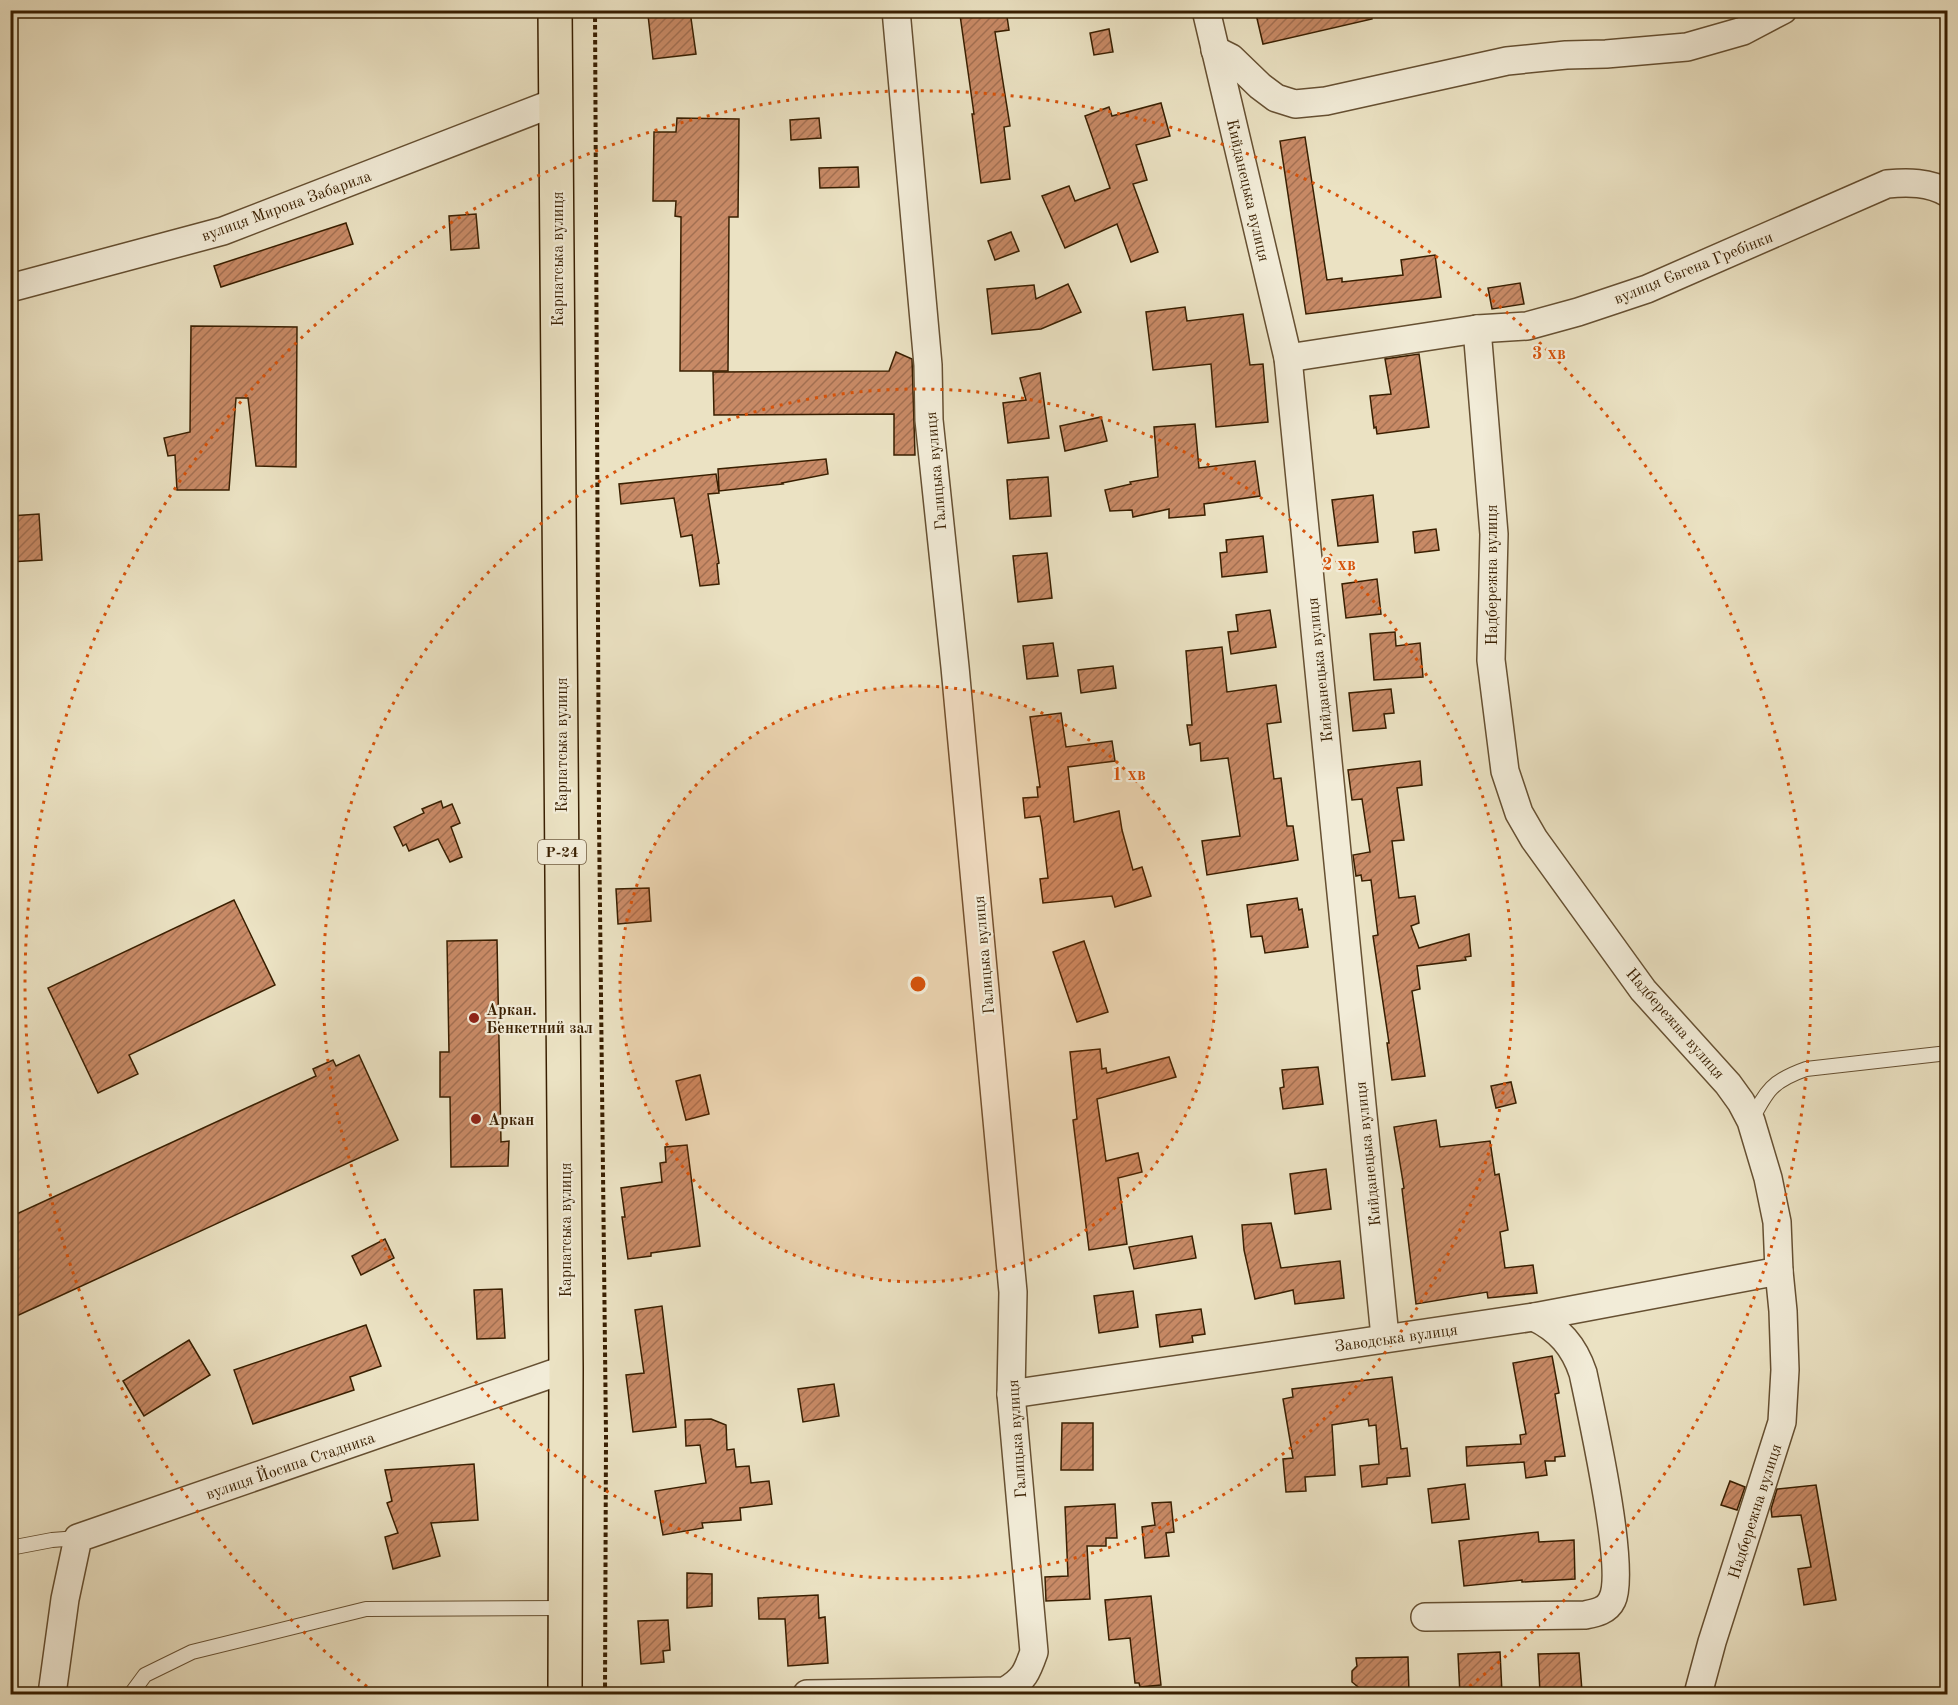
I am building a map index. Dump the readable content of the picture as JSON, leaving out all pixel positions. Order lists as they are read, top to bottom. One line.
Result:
{"streets":{"main road":["Карпатська вулиця","Р-24"],"street":["Кийданецька вулиця","вулиця Мирона Забарила","вулиця Євгена Гребінки","Галицька вулиця","Надбережна вулиця","Заводська вулиця","вулиця Йосипа Стадника"]},"crossings":[["Кийданецька вулиця","вулиця Євгена Гребінки"],["Кийданецька вулиця","Заводська вулиця"],["вулиця Мирона Забарила","Карпатська вулиця"],["Карпатська вулиця","вулиця Йосипа Стадника"],["вулиця Євгена Гребінки","Надбережна вулиця"],["Галицька вулиця","Заводська вулиця"],["Надбережна вулиця","Заводська вулиця"]],"places":["Аркан. Бенкетний зал","Аркан"],"rings":["3 хв","2 хв","1 хв"]}
